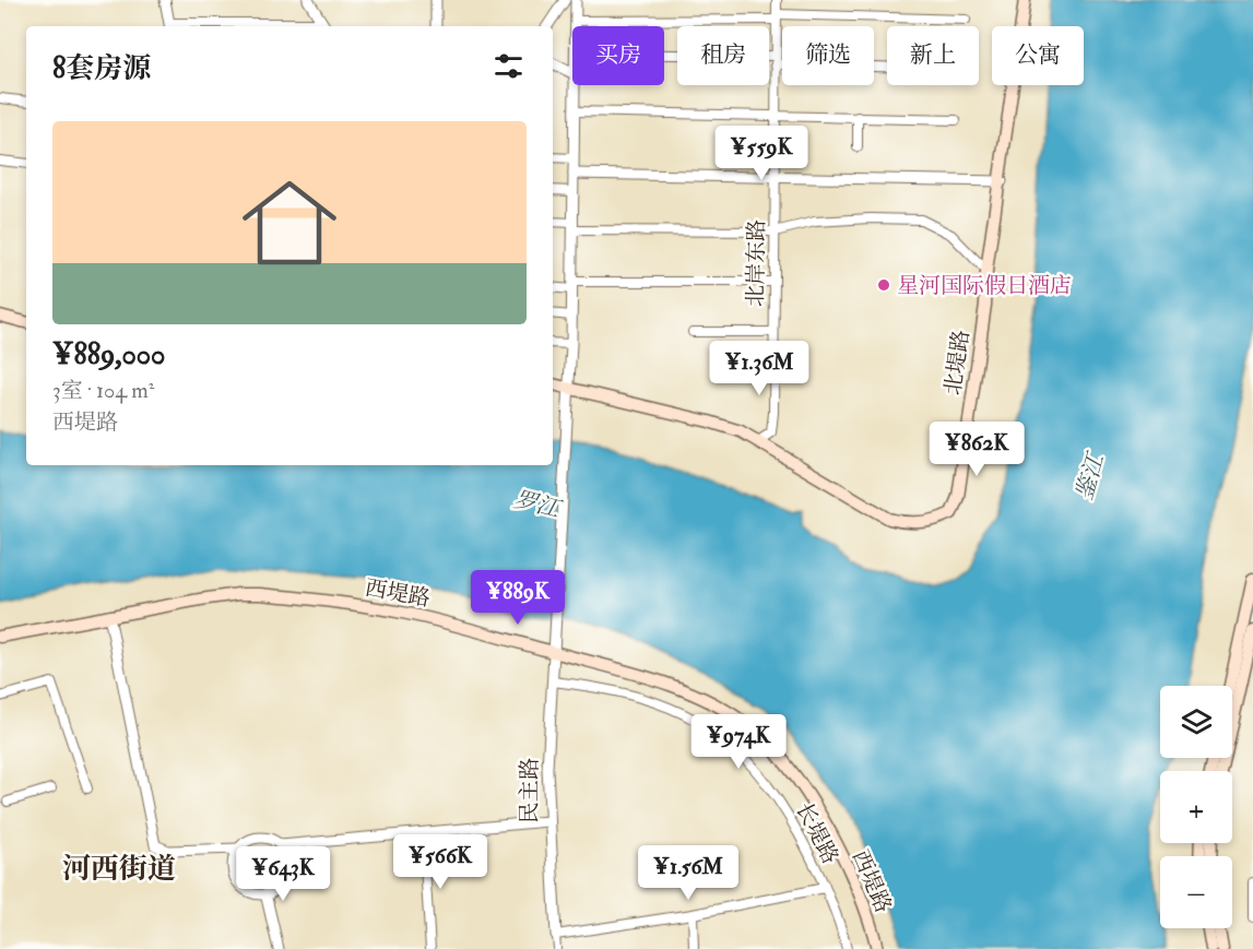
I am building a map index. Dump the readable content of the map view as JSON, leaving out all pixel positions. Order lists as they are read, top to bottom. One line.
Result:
{"streets":{"main road":["北堤路","西堤路"],"street":["北岸东路","民主路","长堤路"]},"crossings":[["北岸东路","北堤路"],["北堤路","民主路"],["西堤路","民主路"],["民主路","长堤路"]],"districts":["河西街道"],"water":["鉴江","罗江"],"places":["星河国际假日酒店"],"page":{"chip":["买房","租房","筛选","新上","公寓"],"heading":"8套房源","list":[{"name":"¥889,000","note":"3室 · 104 m² · 西堤路"}],"price":["¥559K","¥1.36M","¥862K","¥889K","¥974K","¥566K","¥1.56M","¥643K"],"map_buttons":["+","−"]}}
